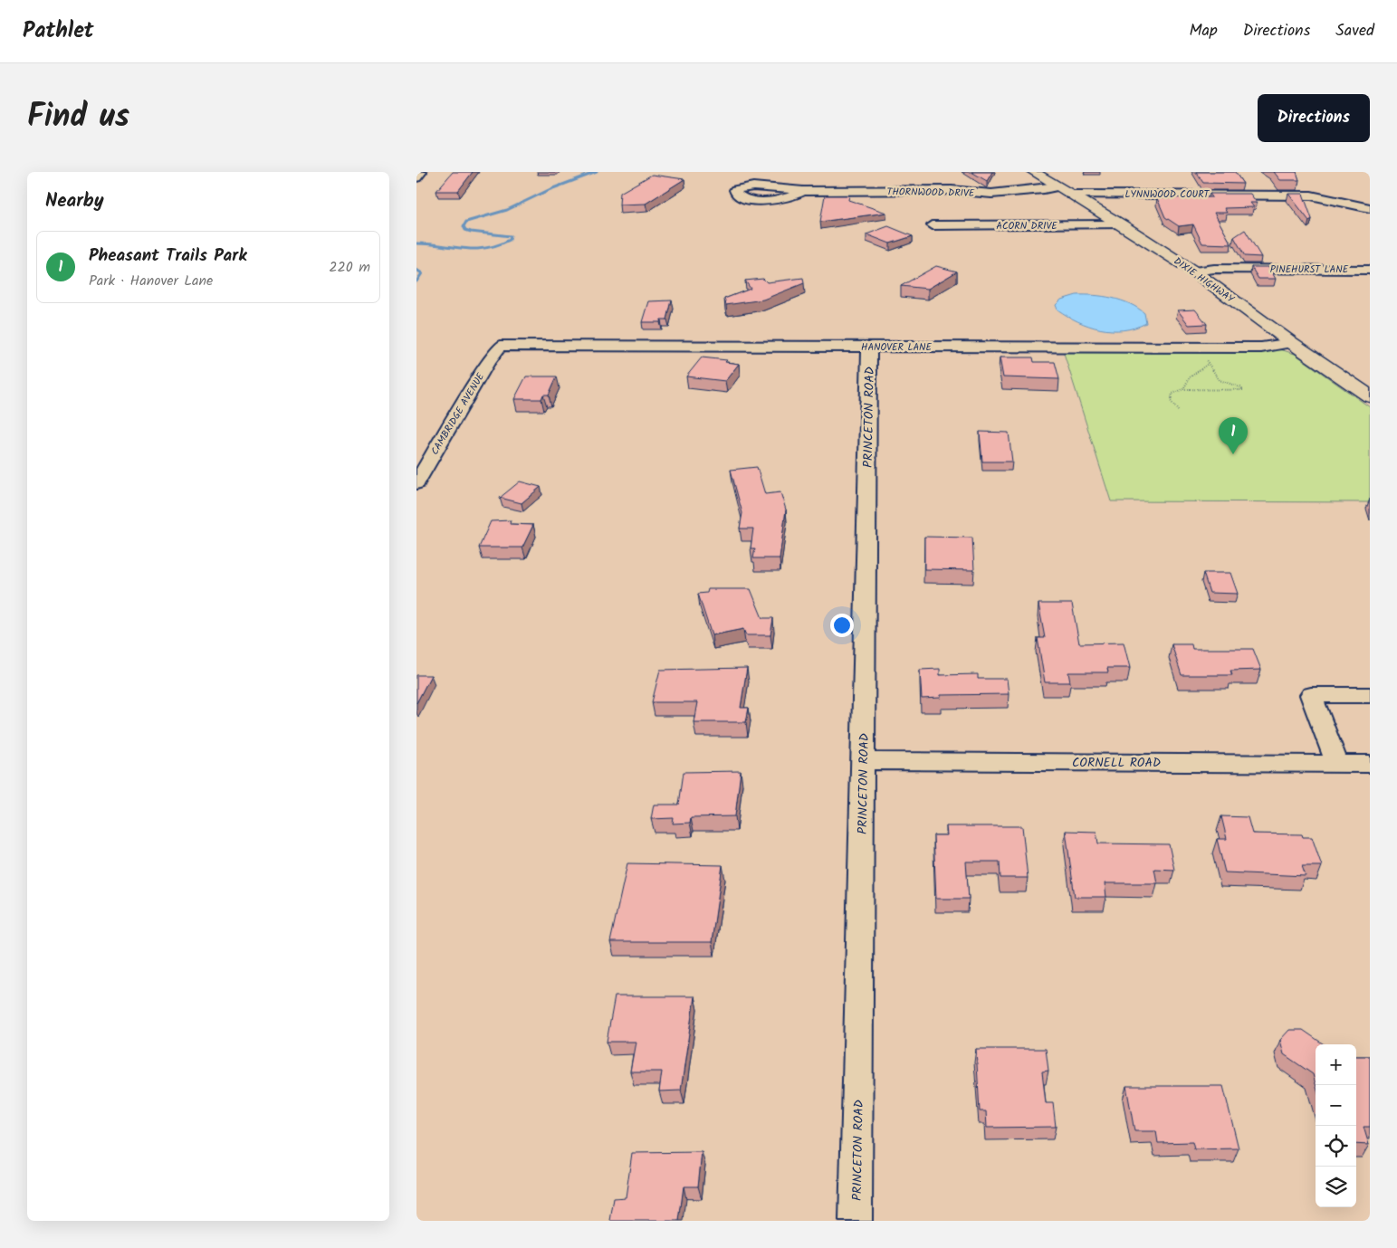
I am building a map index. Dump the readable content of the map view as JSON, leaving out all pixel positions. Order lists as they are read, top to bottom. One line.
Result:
{"streets":{"main road":["DIXIE HIGHWAY"],"street":["THORNWOOD DRIVE","LYNNWOOD COURT","ACORN DRIVE","PINEHURST LANE","HANOVER LANE","CAMBRIDGE AVENUE","PRINCETON ROAD","CORNELL ROAD"]},"crossings":[["THORNWOOD DRIVE","LYNNWOOD COURT"],["THORNWOOD DRIVE","DIXIE HIGHWAY"],["LYNNWOOD COURT","DIXIE HIGHWAY"],["ACORN DRIVE","DIXIE HIGHWAY"],["PINEHURST LANE","DIXIE HIGHWAY"],["DIXIE HIGHWAY","HANOVER LANE"],["HANOVER LANE","CAMBRIDGE AVENUE"],["HANOVER LANE","PRINCETON ROAD"],["PRINCETON ROAD","CORNELL ROAD"]],"page":{"header":"Pathlet","nav":["Map","Directions","Saved"],"title":"Find us","buttons":"Directions","heading":"Nearby","list":[{"mark":"1","name":"Pheasant Trails Park","note":"Park · Hanover Lane","value":"220 m"}],"pins":"1","map_buttons":["+","−"]}}
